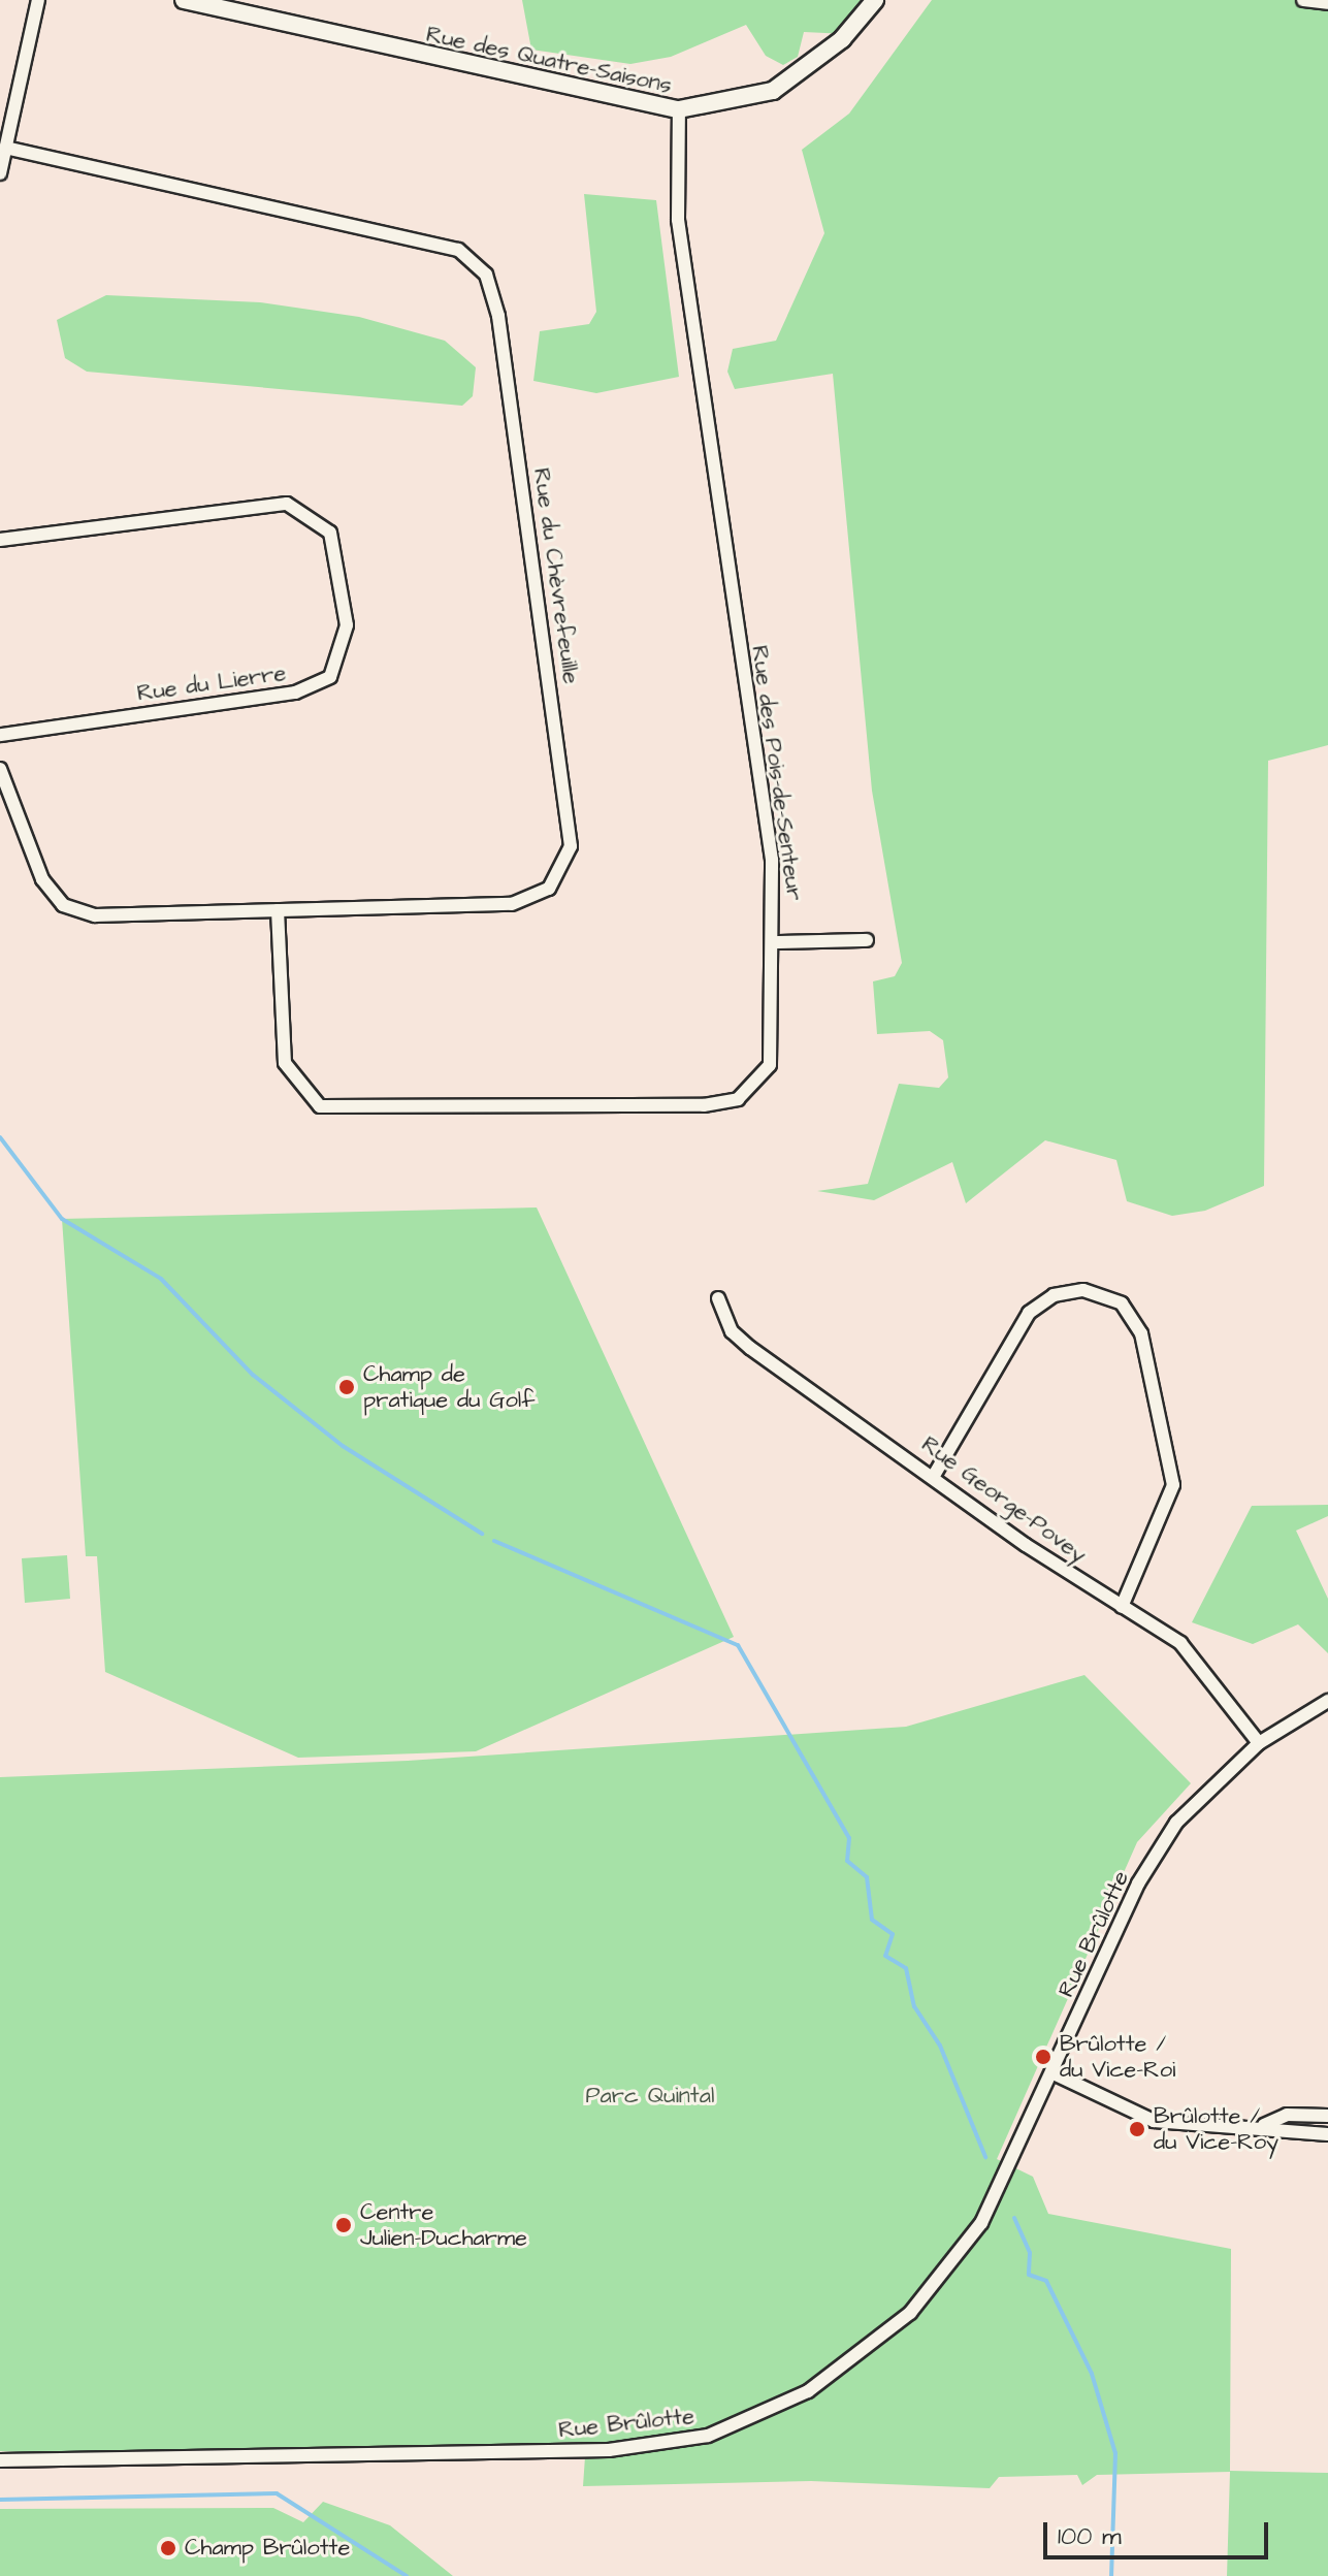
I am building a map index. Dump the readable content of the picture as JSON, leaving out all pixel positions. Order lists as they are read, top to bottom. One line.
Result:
{"streets":{"street":["Rue des Quatre-Saisons","Rue du Chèvrefeuille","Rue du Lierre","Rue des Pois-de-Senteur","Rue George-Povey","Rue Brûlotte"]},"crossings":[["Rue des Quatre-Saisons","Rue des Pois-de-Senteur"],["Rue du Chèvrefeuille","Rue des Pois-de-Senteur"],["Rue George-Povey","Rue Brûlotte"]],"parks":["Parc Quintal"],"places":["Champ de pratique du Golf","Brûlotte / du Vice-Roi","Brûlotte / du Vice-Roy","Centre Julien-Ducharme","Champ Brûlotte"],"scale_bar":"100 m"}
